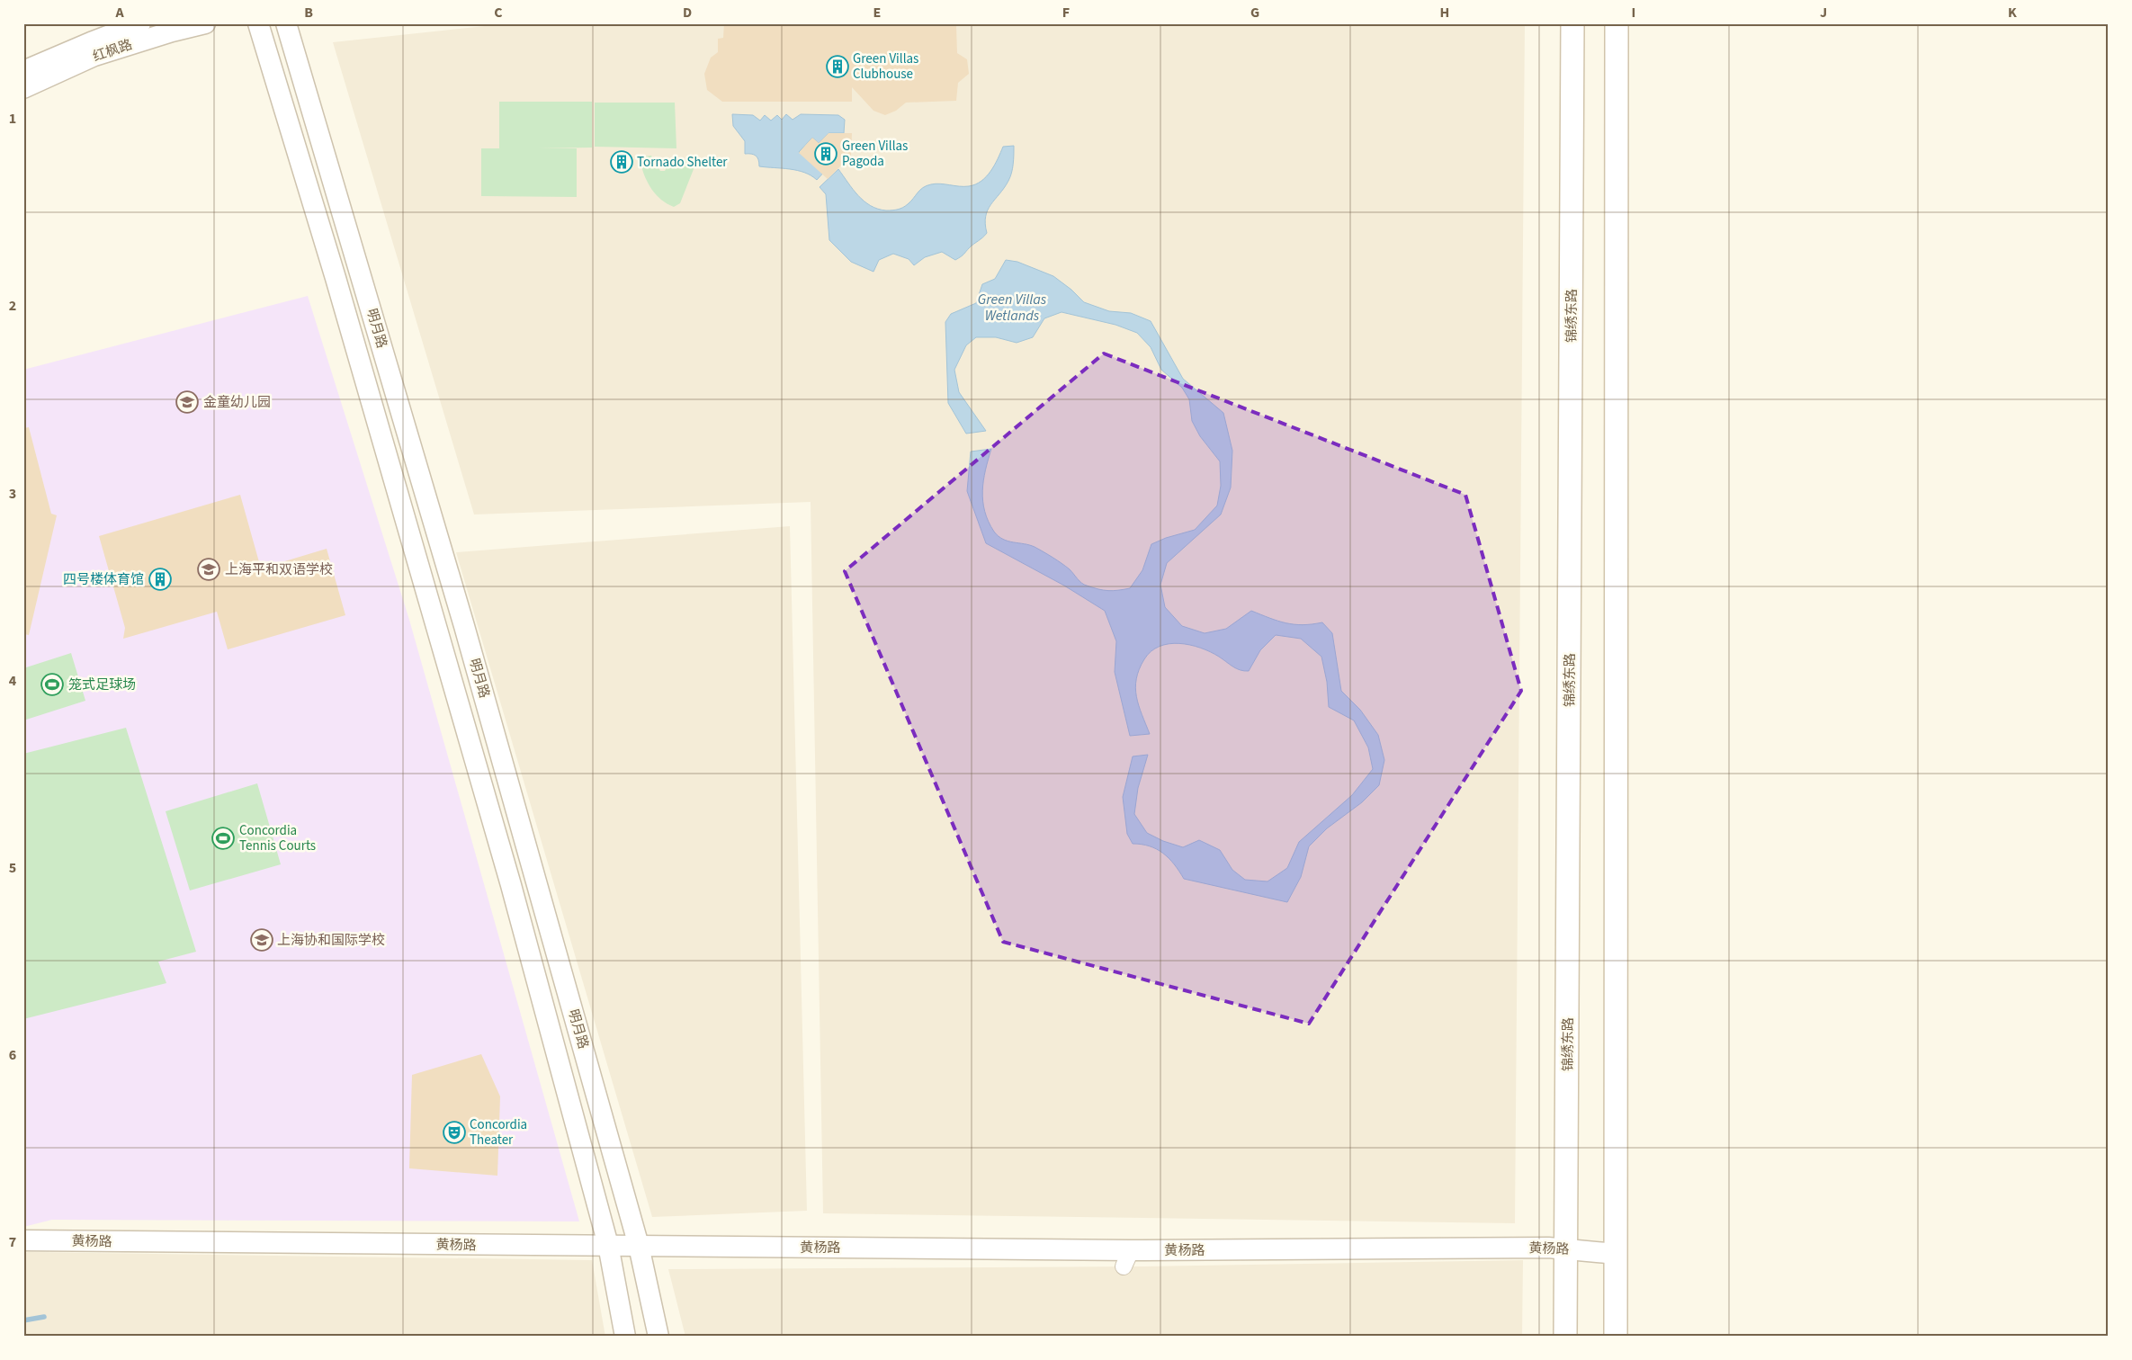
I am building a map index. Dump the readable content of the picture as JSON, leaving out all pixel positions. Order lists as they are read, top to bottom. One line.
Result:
{"streets":{"main road":["锦绣东路"],"street":["红枫路","明月路","黄杨路"]},"crossings":[["锦绣东路","黄杨路"],["明月路","黄杨路"]],"water":["Green Villas Wetlands"],"places":{"building":["Green Villas Clubhouse","Green Villas Pagoda","Tornado Shelter","四号楼体育馆"],"school or university":["金童幼儿园","上海平和双语学校","上海协和国际学校"],"sports":["笼式足球场","Concordia Tennis Courts"],"theatre":["Concordia Theater"]},"grid":{"columns":["A","B","C","D","E","F","G","H","I","J","K"],"rows":["1","2","3","4","5","6","7"]}}
